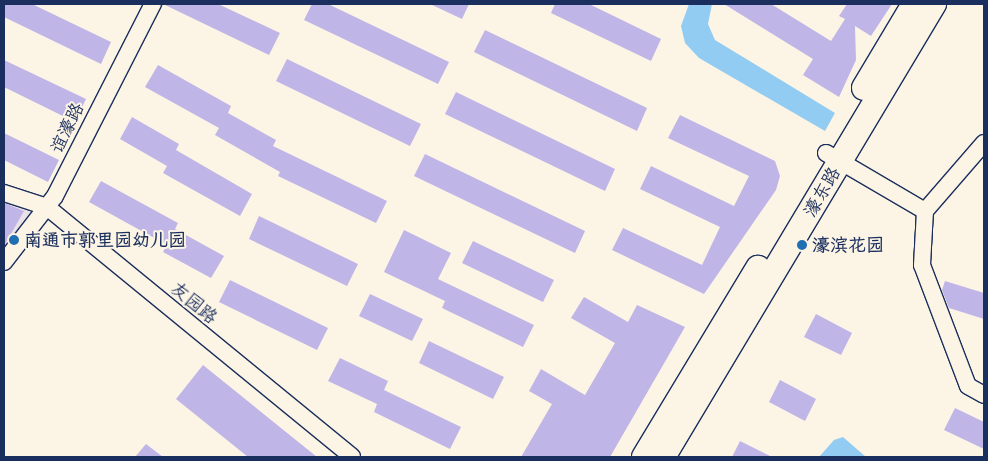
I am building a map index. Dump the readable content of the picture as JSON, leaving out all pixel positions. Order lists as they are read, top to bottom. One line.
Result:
{"streets":{"main road":["濠东路"],"street":["谊濠路","友园路"]},"crossings":[["谊濠路","友园路"]],"places":["南通市郭里园幼儿园","濠滨花园"]}
